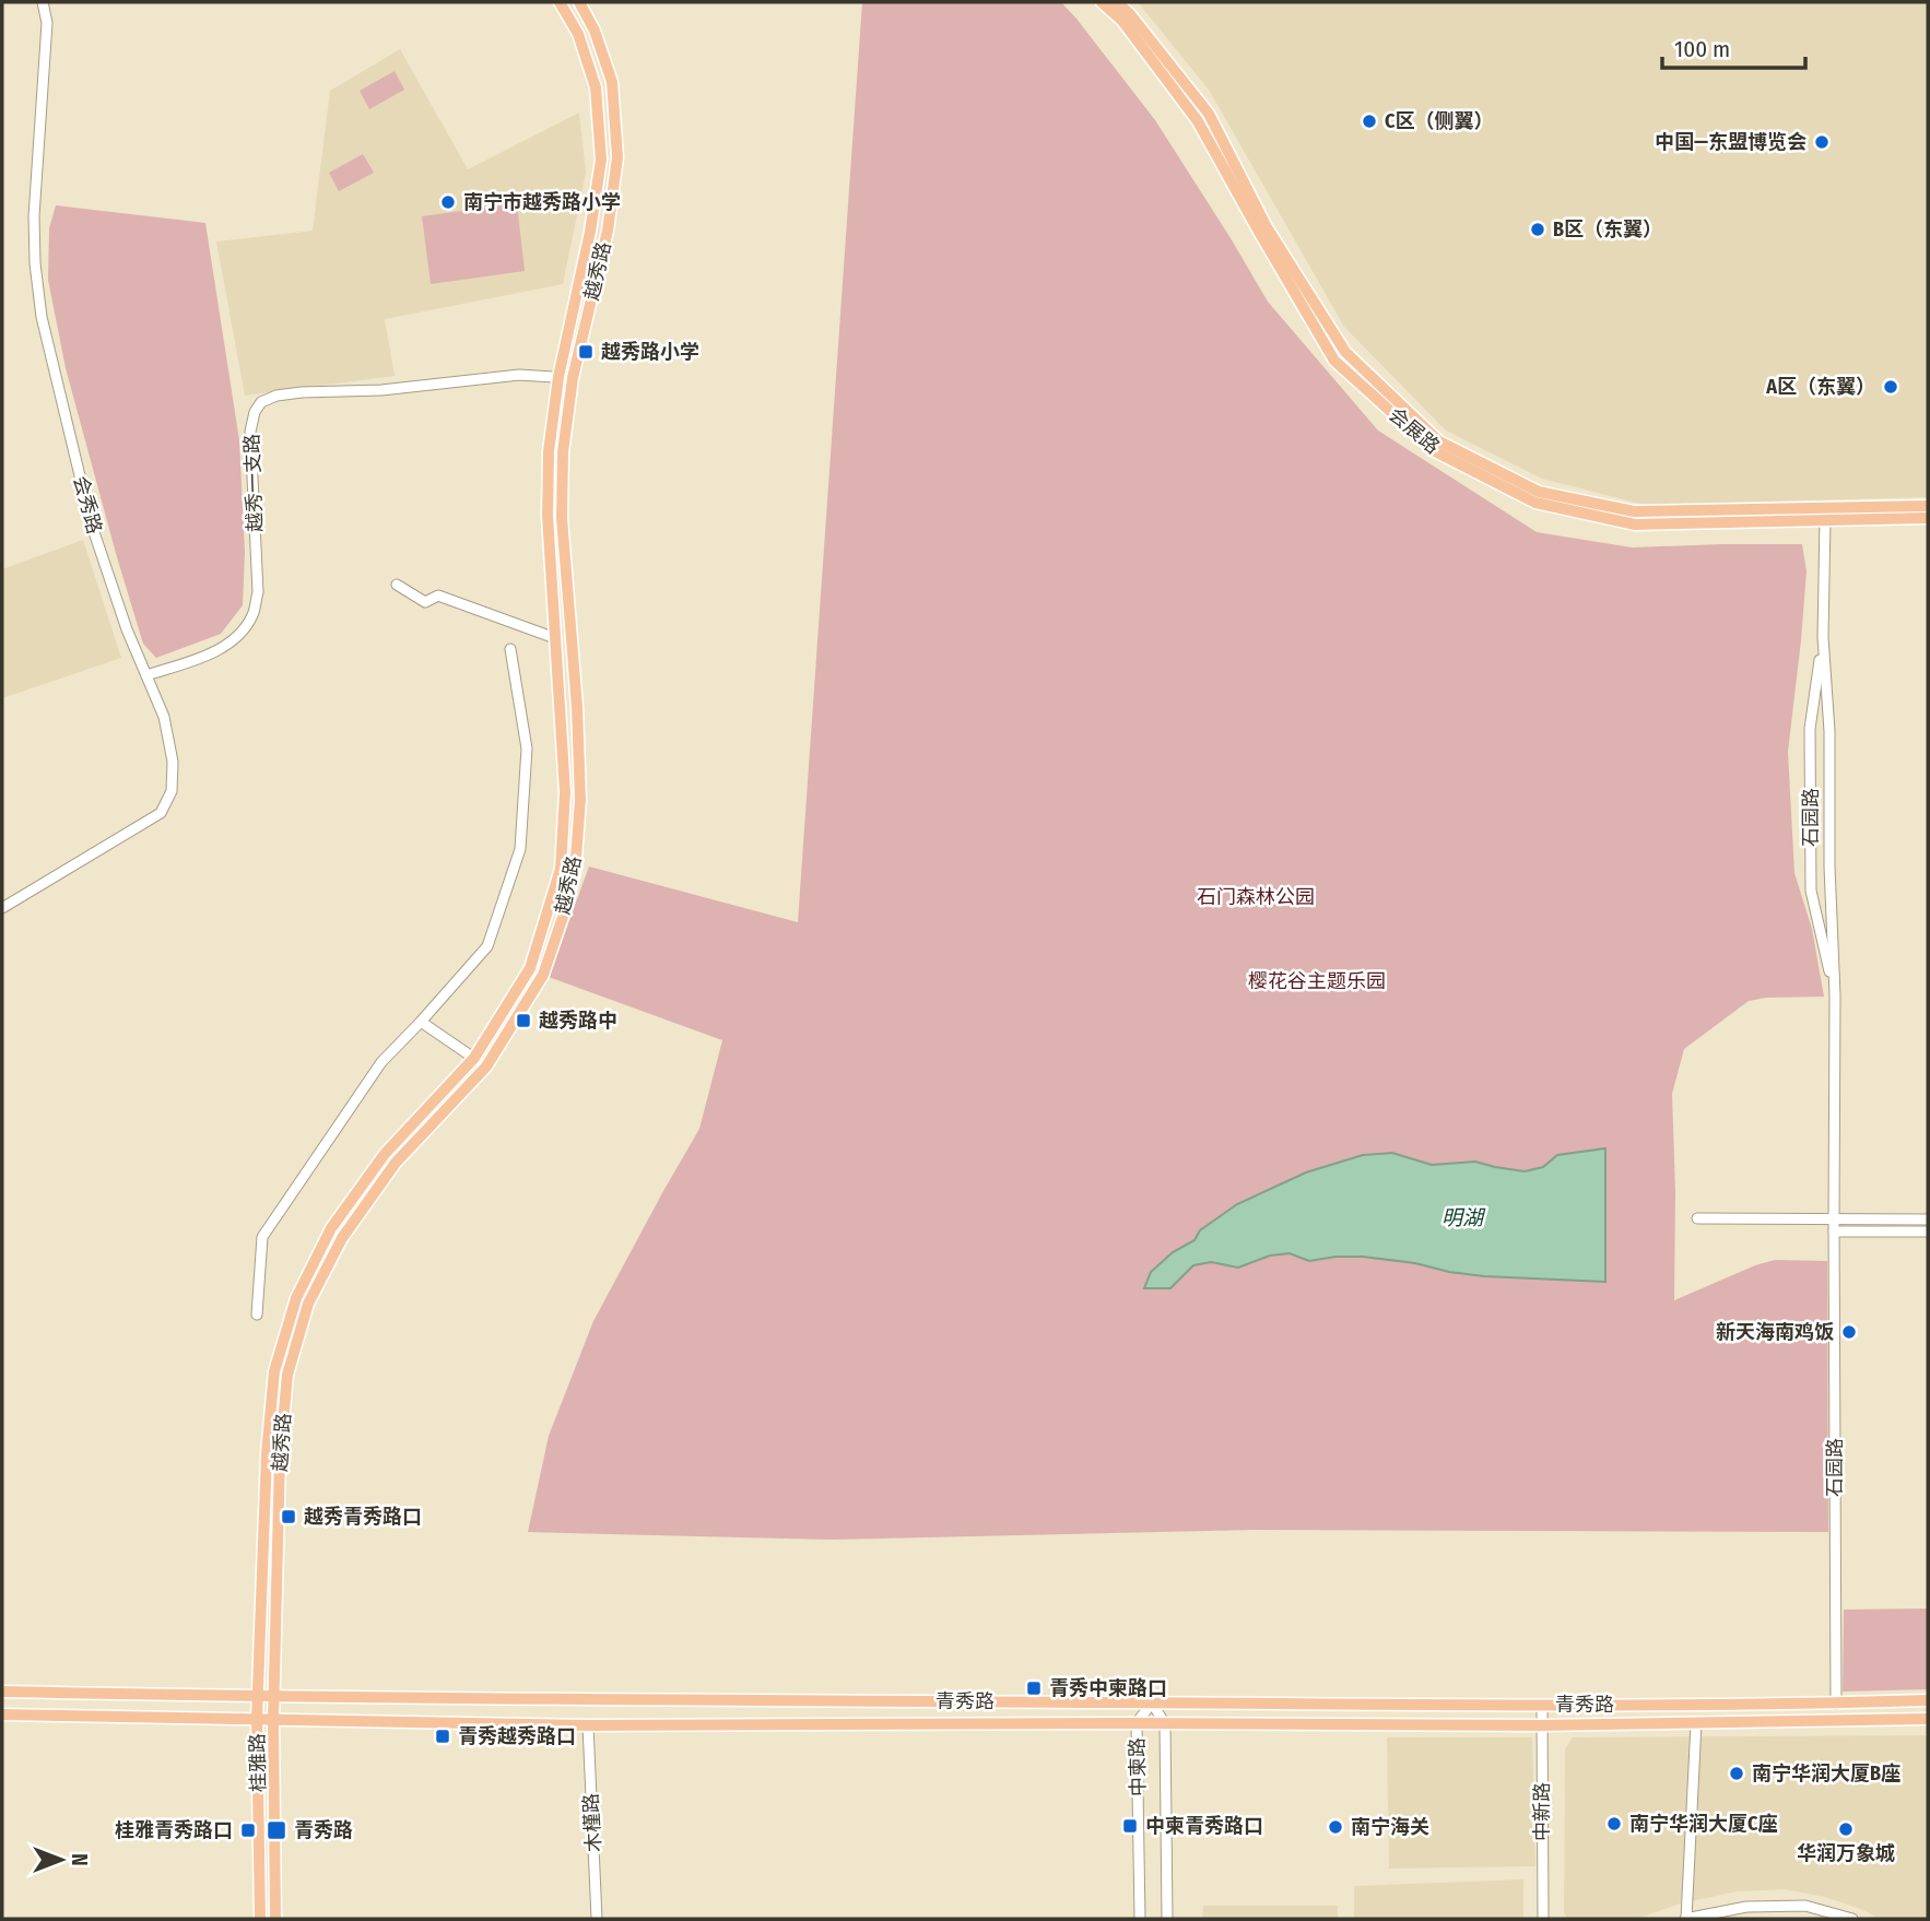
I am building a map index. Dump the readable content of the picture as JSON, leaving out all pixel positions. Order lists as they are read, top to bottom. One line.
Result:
{"streets":{"main road":["越秀路","会展路","青秀路","桂雅路"],"street":["越秀一支路","会秀路","石园路","中柬路","中新路","木槿路"]},"crossings":[["越秀路","越秀一支路"],["越秀路","青秀路"],["越秀路","桂雅路"],["会展路","石园路"],["越秀一支路","会秀路"],["石园路","青秀路"],["青秀路","桂雅路"],["青秀路","中柬路"],["青秀路","中新路"],["青秀路","木槿路"]],"water":["明湖"],"parks":["石门森林公园","樱花谷主题乐园"],"places":{"other":["C区（侧翼）","中国—东盟博览会","南宁市越秀路小学","B区（东翼）","A区（东翼）","新天海南鸡饭","南宁华润大厦B座","南宁华润大厦C座","南宁海关","华润万象城"],"transit":["越秀路小学","越秀路中","越秀青秀路口","青秀中柬路口","青秀越秀路口","中柬青秀路口","桂雅青秀路口","青秀路"]},"scale_bar":"100 m","north":"right"}
